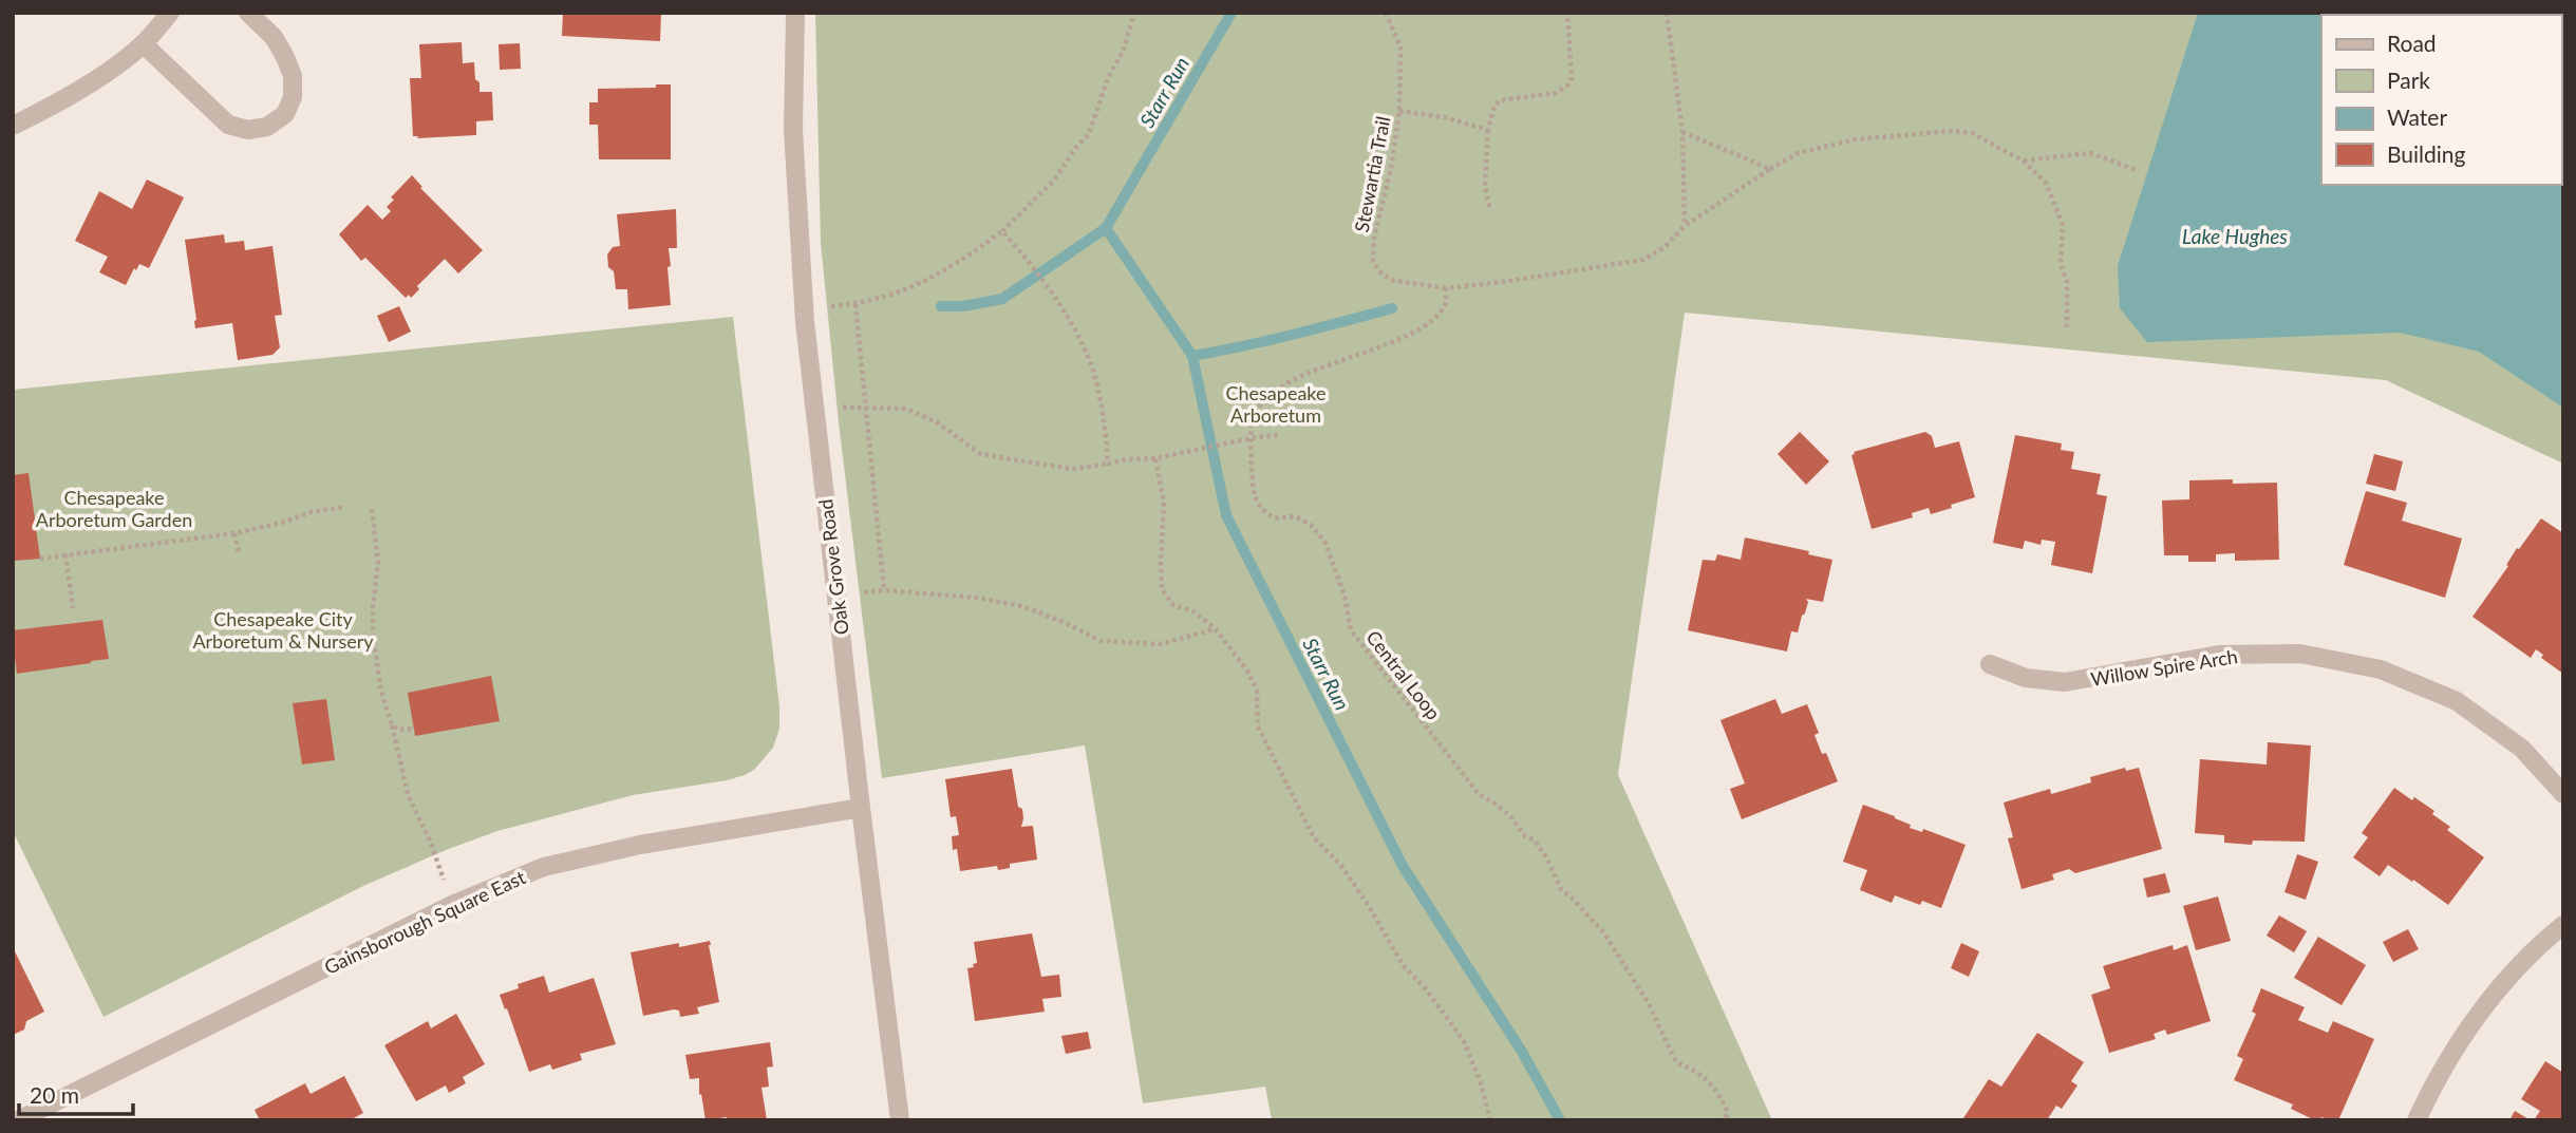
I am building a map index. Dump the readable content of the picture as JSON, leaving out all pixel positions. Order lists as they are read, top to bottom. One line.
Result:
{"streets":{"street":["Oak Grove Road","Willow Spire Arch","Gainsborough Square East"],"path":["Stewartia Trail","Central Loop"]},"crossings":[["Stewartia Trail","Central Loop"],["Oak Grove Road","Gainsborough Square East"]],"water":["Starr Run","Lake Hughes"],"parks":["Chesapeake Arboretum","Chesapeake Arboretum Garden","Chesapeake City Arboretum & Nursery"],"legend":["Road","Park","Water","Building"],"scale_bar":"20 m"}
